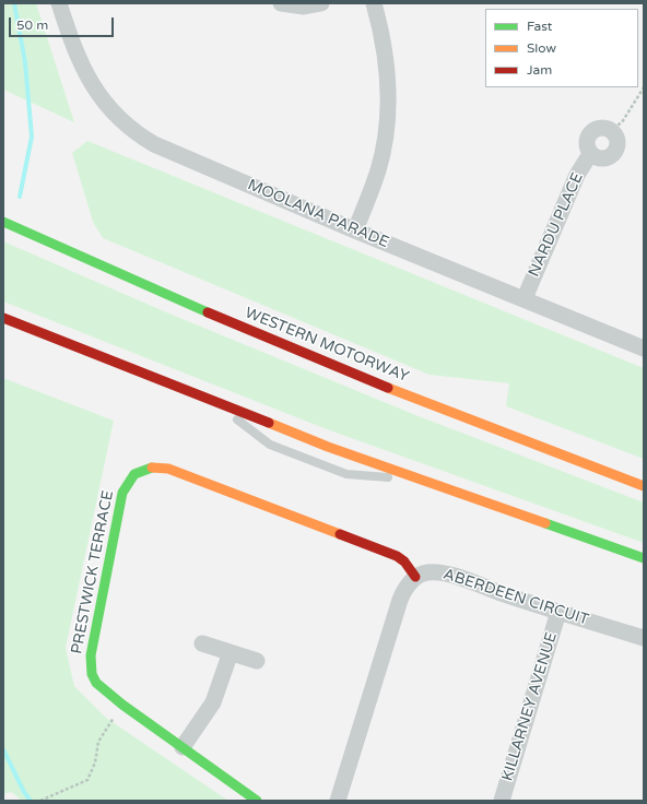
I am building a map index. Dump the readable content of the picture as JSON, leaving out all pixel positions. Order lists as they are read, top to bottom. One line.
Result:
{"streets":{"main road":["WESTERN MOTORWAY","PRESTWICK TERRACE"],"street":["MOOLANA PARADE","NARDU PLACE","ABERDEEN CIRCUIT","KILLARNEY AVENUE"]},"crossings":[["MOOLANA PARADE","NARDU PLACE"],["PRESTWICK TERRACE","ABERDEEN CIRCUIT"],["ABERDEEN CIRCUIT","KILLARNEY AVENUE"]],"legend":["Fast","Slow","Jam"],"scale_bar":"50 m"}
